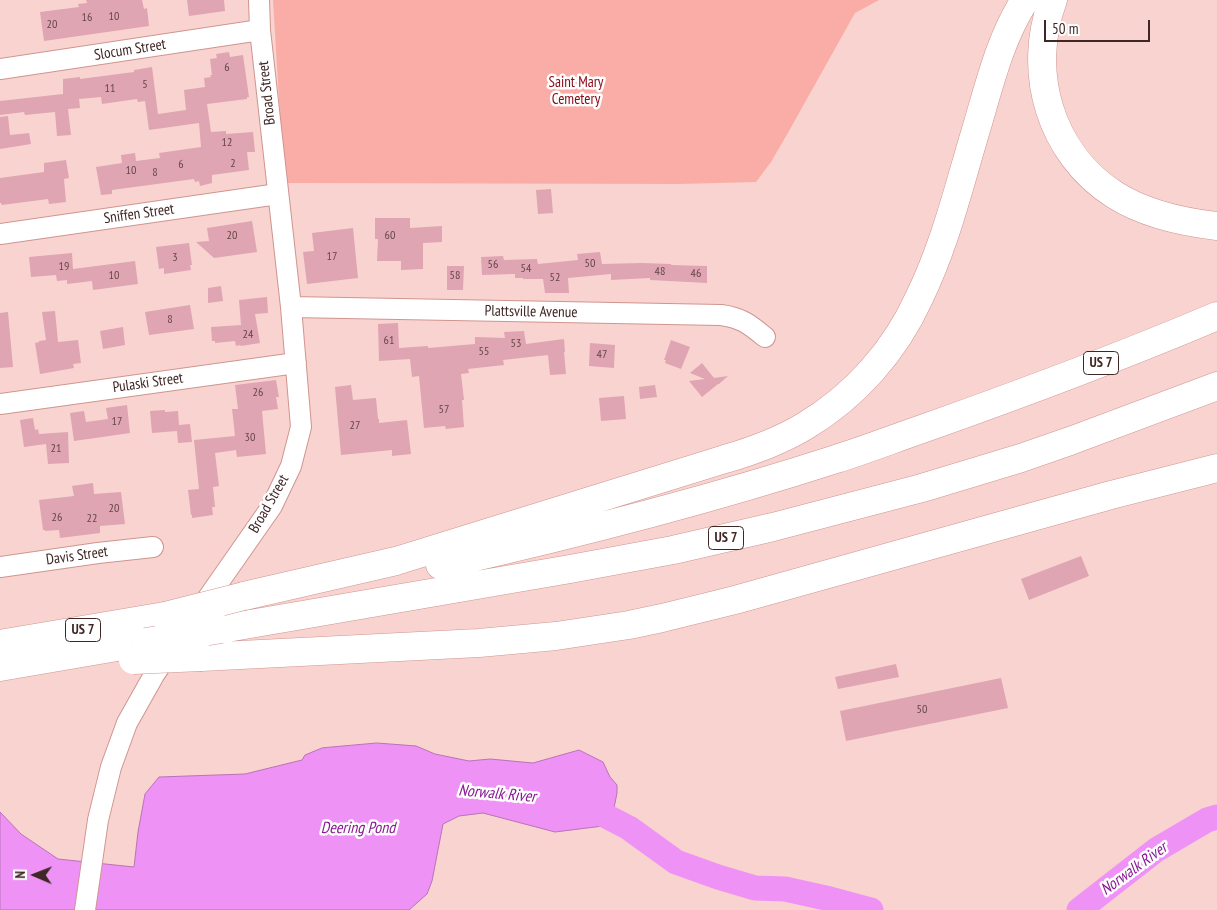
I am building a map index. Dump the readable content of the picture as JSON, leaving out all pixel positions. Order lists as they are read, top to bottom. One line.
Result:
{"streets":{"highway":["US 7"],"street":["Slocum Street","Broad Street","Sniffen Street","Plattsville Avenue","Pulaski Street","Davis Street"]},"crossings":[["Slocum Street","Broad Street"],["Broad Street","Sniffen Street"],["Broad Street","Plattsville Avenue"],["Broad Street","Pulaski Street"]],"water":["Norwalk River","Deering Pond"],"parks":["Saint Mary Cemetery"],"house_numbers":["10","16","20","6","5","11","12","2","6","10","8","20","60","17","3","50","56","19","54","48","46","10","58","52","8","24","61","53","55","47","26","57","17","27","30","21","20","26","22","50"],"scale_bar":"50 m","north":"left"}
